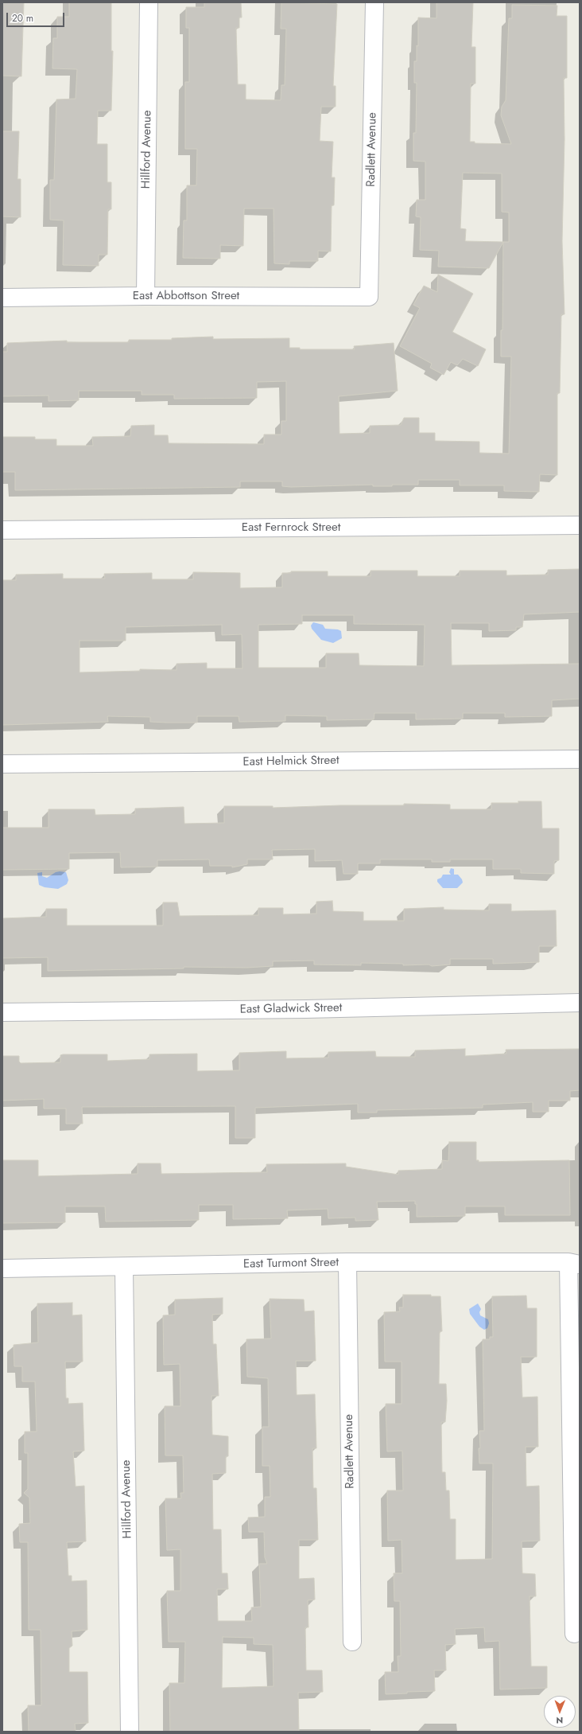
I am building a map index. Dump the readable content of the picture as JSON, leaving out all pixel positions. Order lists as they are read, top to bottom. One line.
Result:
{"streets":{"street":["Hillford Avenue","Radlett Avenue","East Abbottson Street","East Fernrock Street","East Helmick Street","East Gladwick Street","East Turmont Street"]},"crossings":[["Hillford Avenue","East Abbottson Street"],["Hillford Avenue","East Turmont Street"],["Radlett Avenue","East Abbottson Street"],["Radlett Avenue","East Turmont Street"]],"scale_bar":"20 m","north":"bottom"}
